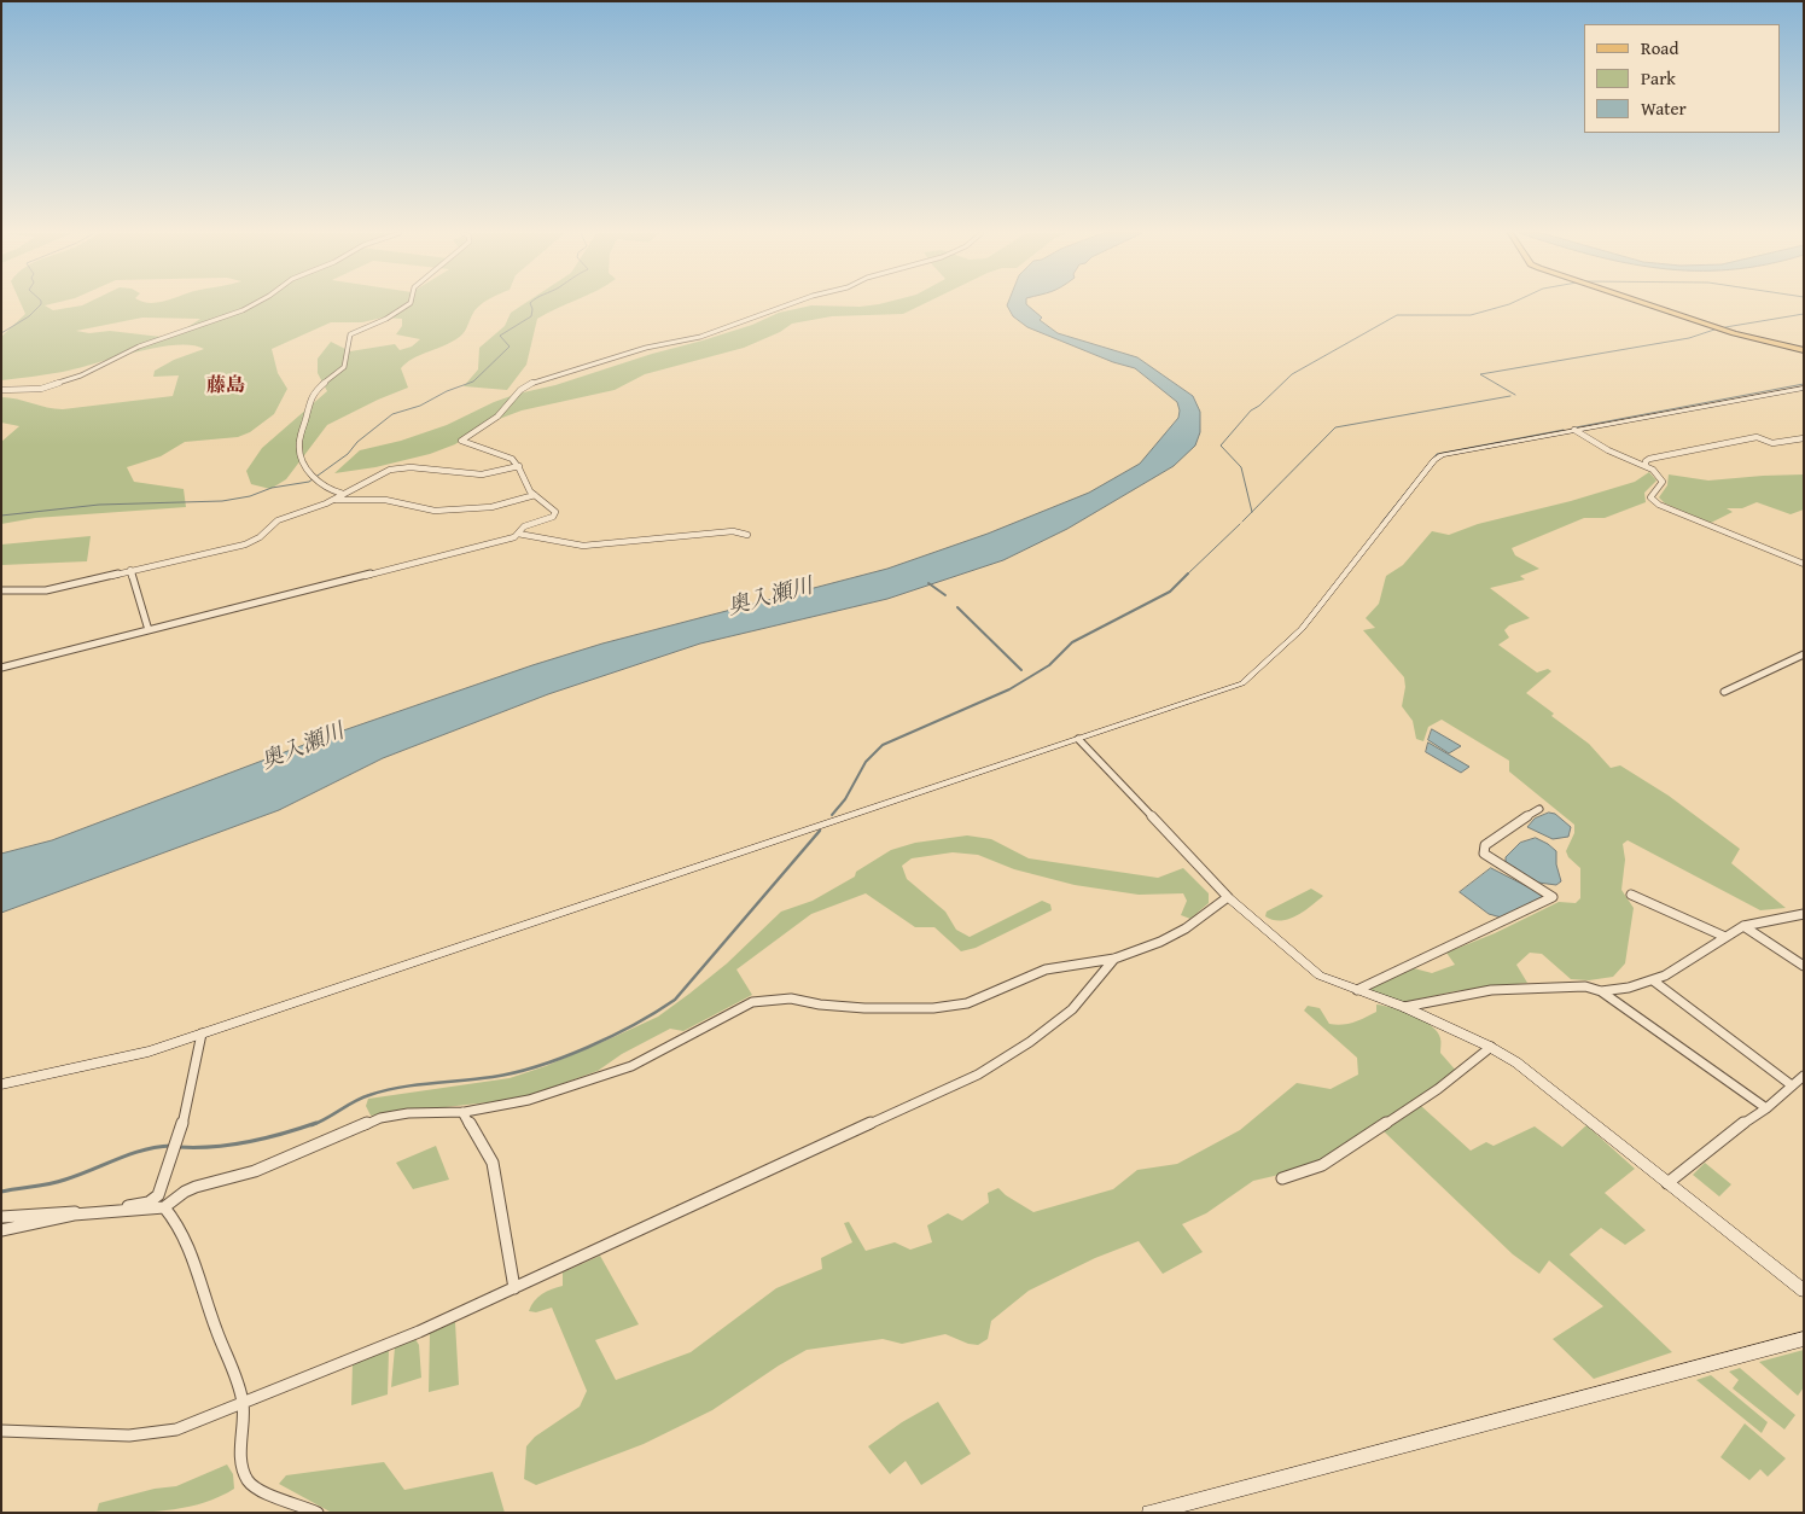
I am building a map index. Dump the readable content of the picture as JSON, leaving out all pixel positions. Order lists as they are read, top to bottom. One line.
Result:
{"districts":["藤島"],"water":["奥入瀬川"],"legend":["Road","Park","Water"]}
